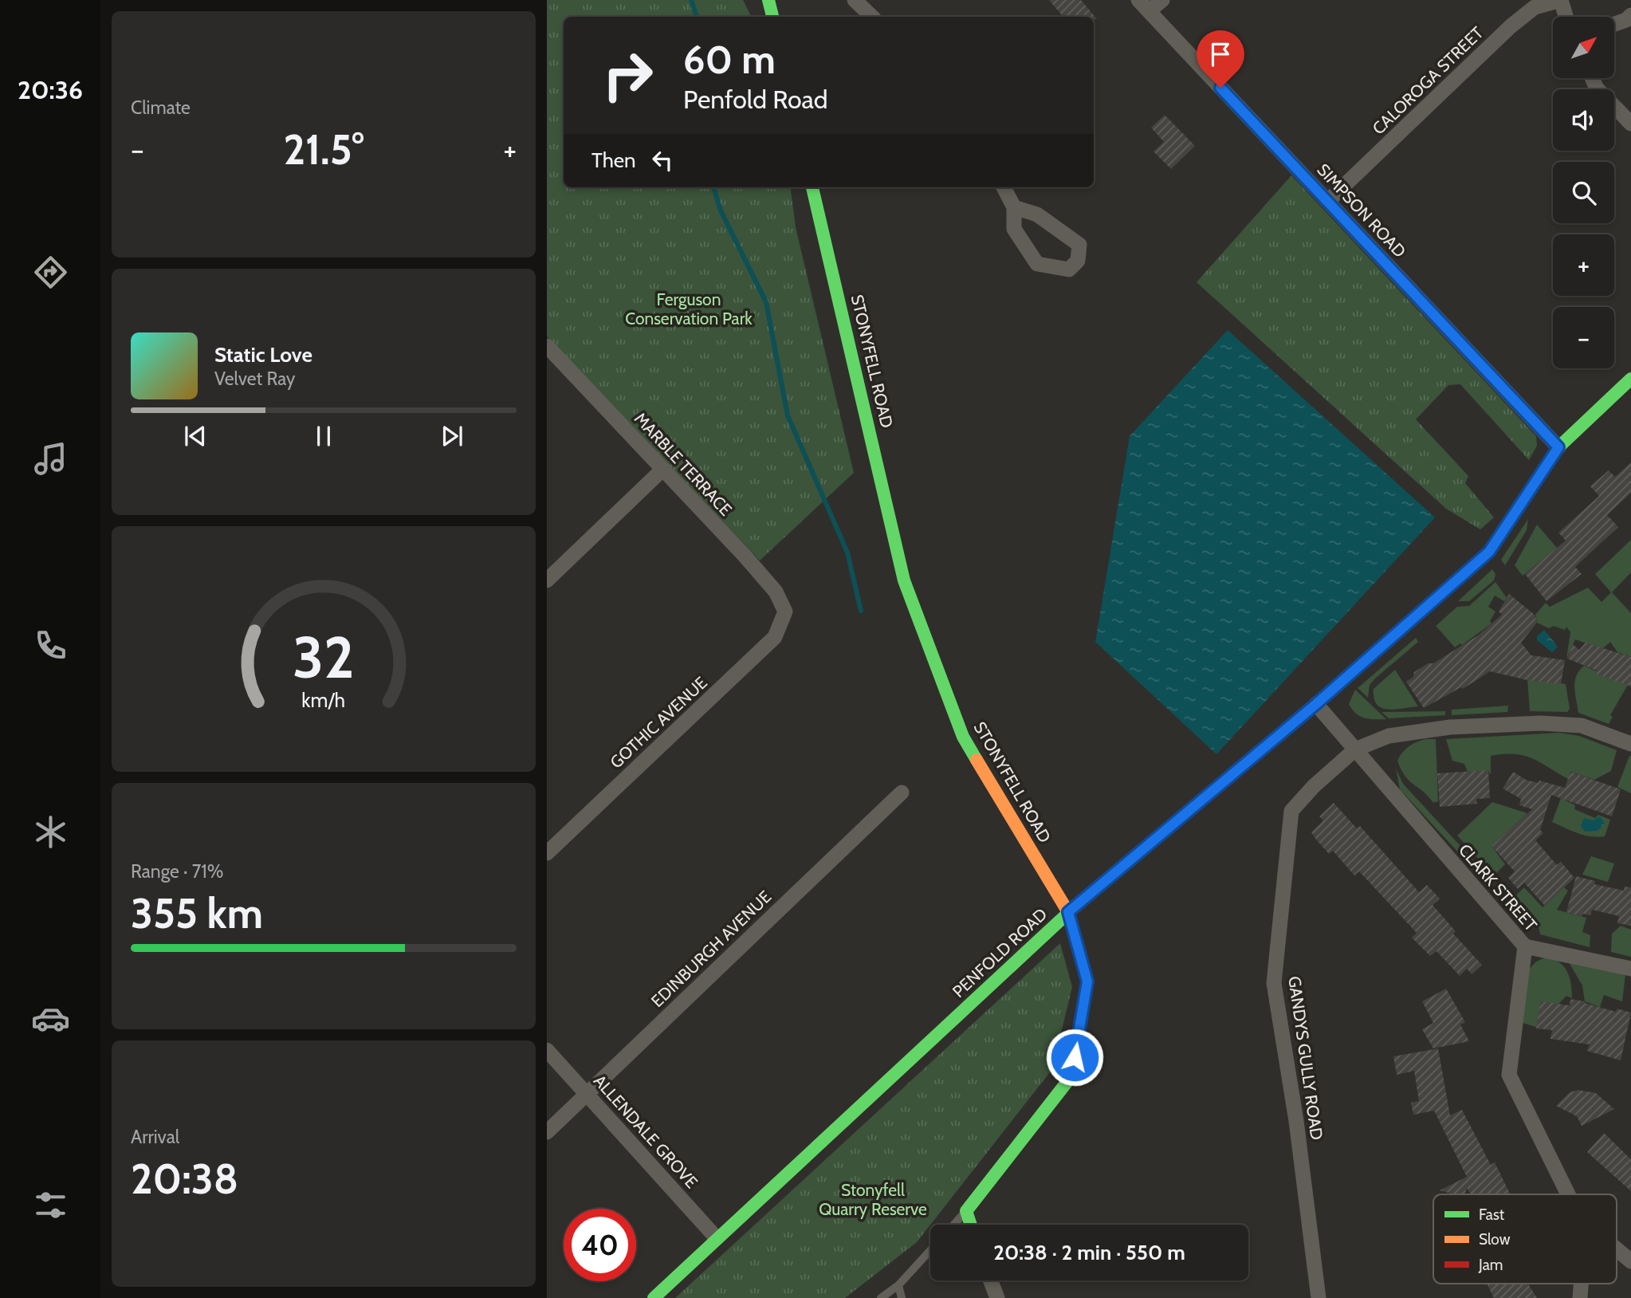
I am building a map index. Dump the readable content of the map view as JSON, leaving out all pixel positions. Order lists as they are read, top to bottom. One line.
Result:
{"streets":{"street":["CALOROGA STREET","SIMPSON ROAD","STONYFELL ROAD","MARBLE TERRACE","GOTHIC AVENUE","CLARK STREET","EDINBURGH AVENUE","PENFOLD ROAD","GANDYS GULLY ROAD","ALLENDALE GROVE"]},"crossings":[["CALOROGA STREET","SIMPSON ROAD"],["SIMPSON ROAD","PENFOLD ROAD"],["STONYFELL ROAD","PENFOLD ROAD"],["MARBLE TERRACE","GOTHIC AVENUE"],["CLARK STREET","PENFOLD ROAD"],["CLARK STREET","GANDYS GULLY ROAD"],["EDINBURGH AVENUE","ALLENDALE GROVE"],["PENFOLD ROAD","ALLENDALE GROVE"]],"parks":["Ferguson Conservation Park","Stonyfell Quarry Reserve"],"legend":["Fast","Slow","Jam"],"north":"top right","page":{"tabs":"20:36","tile":["Climate",["Range · 71%","355 km"],["Arrival","20:38"]],"map_buttons":["+","−"],"turn":["60 m","Penfold Road"],"heat":["−","21.5°","+"],"then":"Then","song":["Static Love","Velvet Ray"],"limit":"40","trip":"20:38 · 2 min · 550 m","gauge":["32","km/h"]}}
